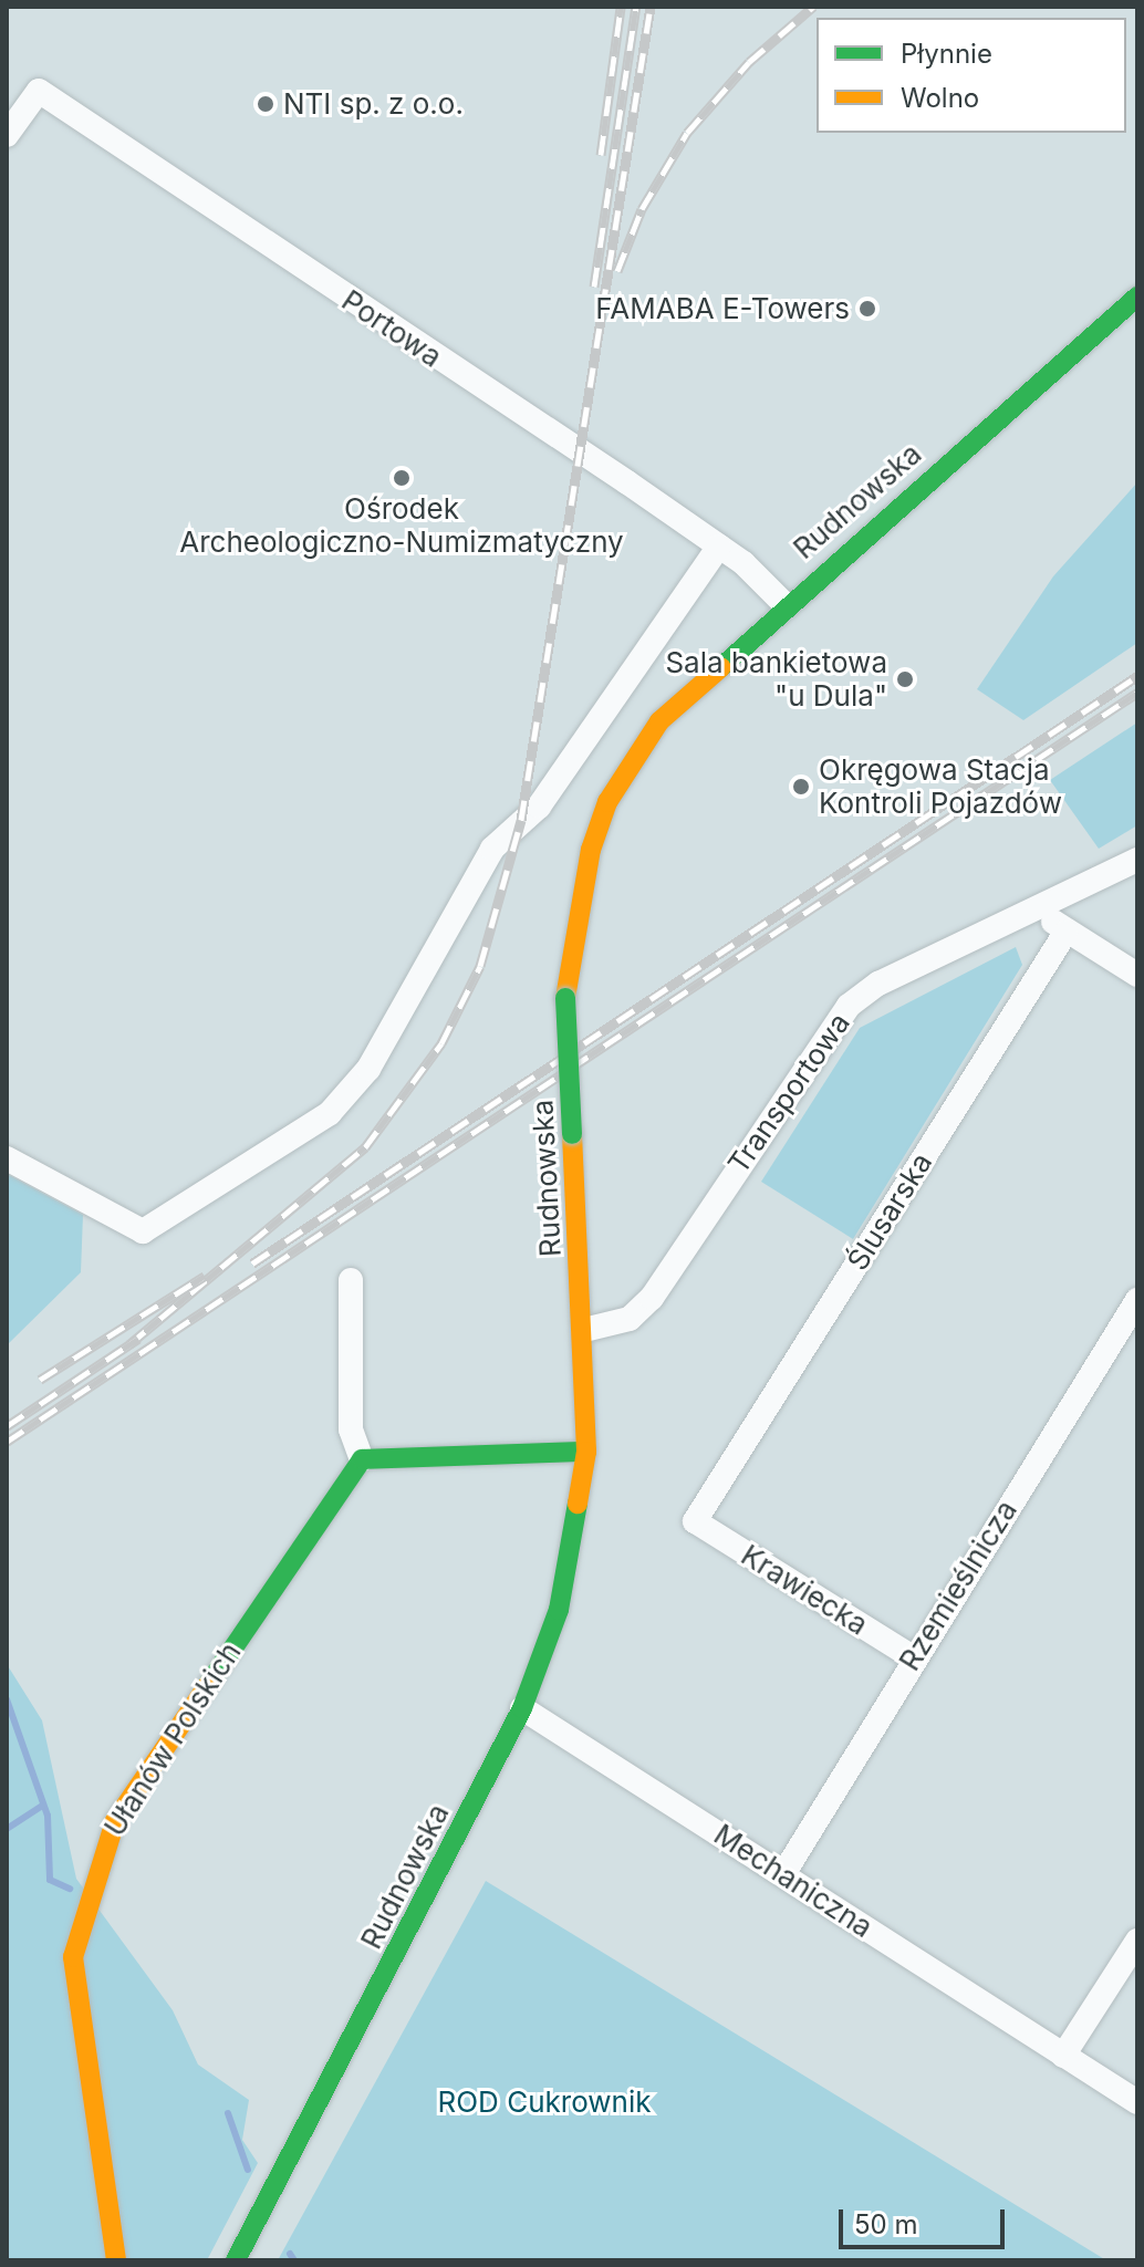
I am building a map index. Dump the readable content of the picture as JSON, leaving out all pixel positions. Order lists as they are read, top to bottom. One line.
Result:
{"streets":{"main road":["Rudnowska","Ułanów Polskich"],"street":["Portowa","Transportowa","Ślusarska","Rzemieślnicza","Krawiecka","Mechaniczna"]},"crossings":[["Portowa","Rudnowska"],["Rudnowska","Transportowa"],["Rudnowska","Mechaniczna"],["Ślusarska","Krawiecka"],["Rzemieślnicza","Krawiecka"],["Rzemieślnicza","Mechaniczna"]],"parks":["ROD Cukrownik"],"places":["NTI sp. z o.o.","FAMABA E-Towers","Ośrodek Archeologiczno-Numizmatyczny","Sala bankietowa \"u Dula\"","Okręgowa Stacja Kontroli Pojazdów"],"legend":["Płynnie","Wolno"],"scale_bar":"50 m"}
